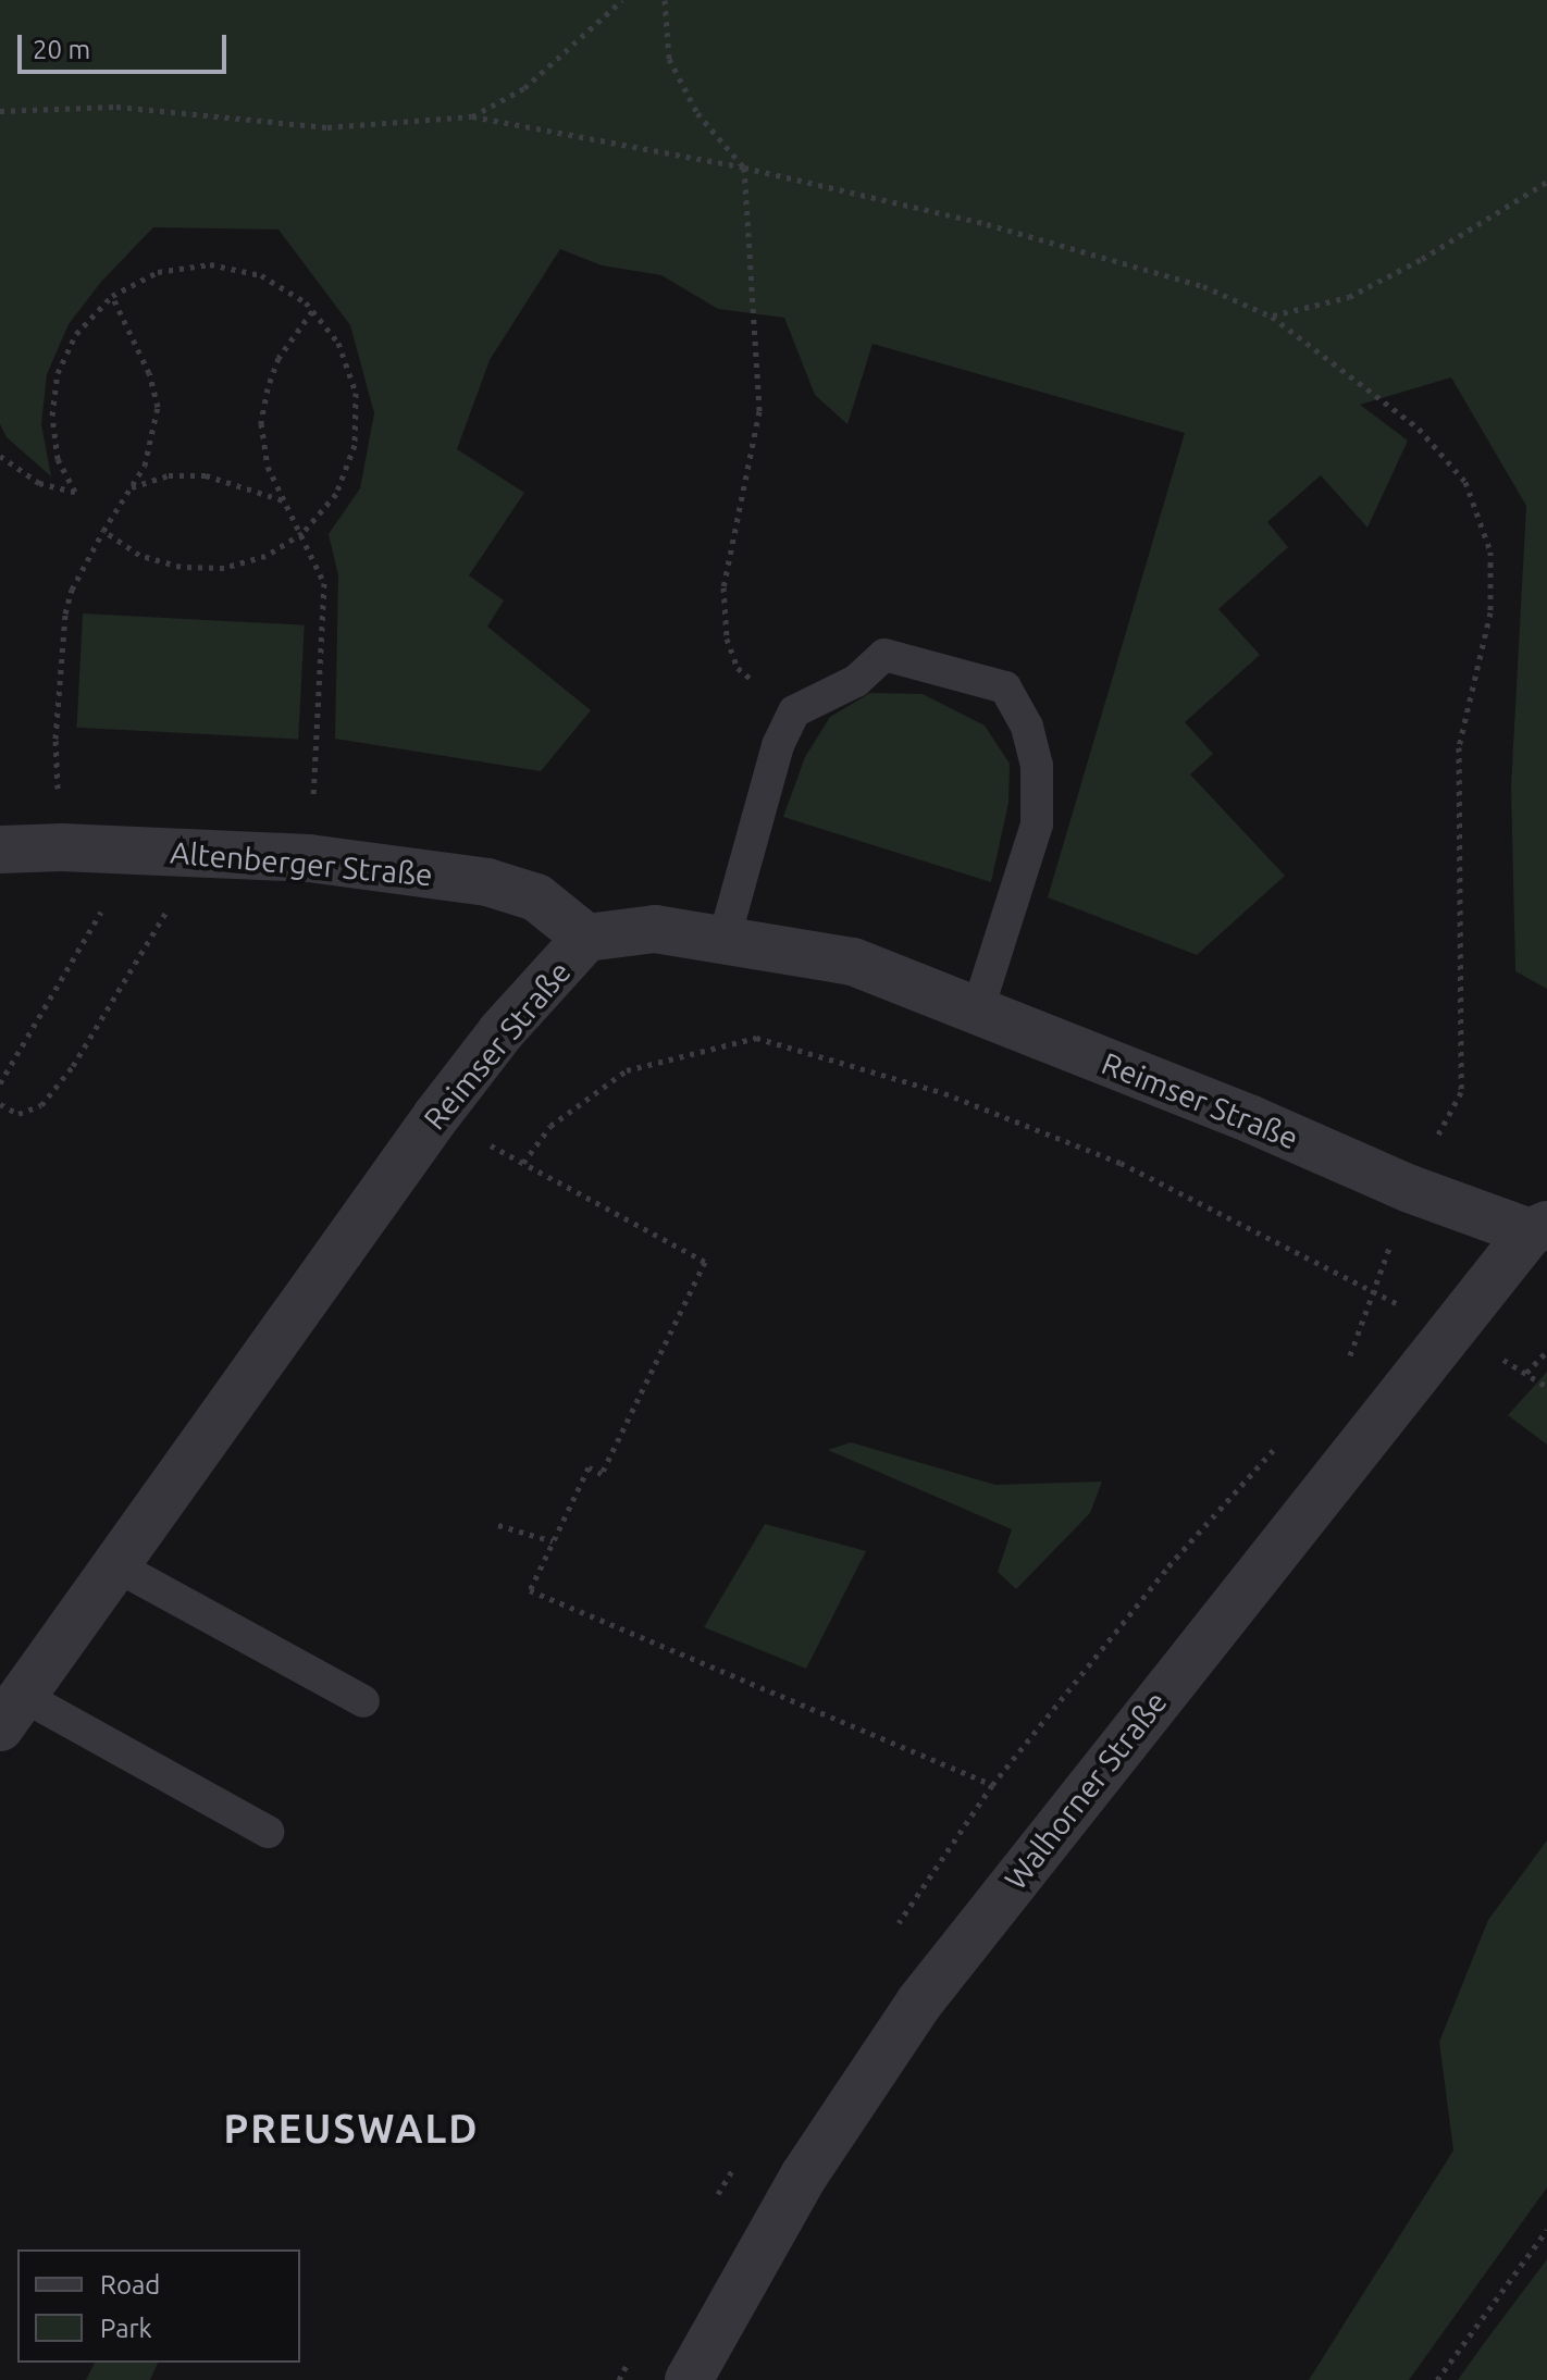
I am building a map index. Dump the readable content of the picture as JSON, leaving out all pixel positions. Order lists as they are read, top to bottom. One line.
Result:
{"streets":{"street":["Altenberger Straße","Reimser Straße","Walhorner Straße"]},"crossings":[["Altenberger Straße","Reimser Straße"],["Reimser Straße","Walhorner Straße"]],"districts":["PREUSWALD"],"legend":["Road","Park"],"scale_bar":"20 m"}
